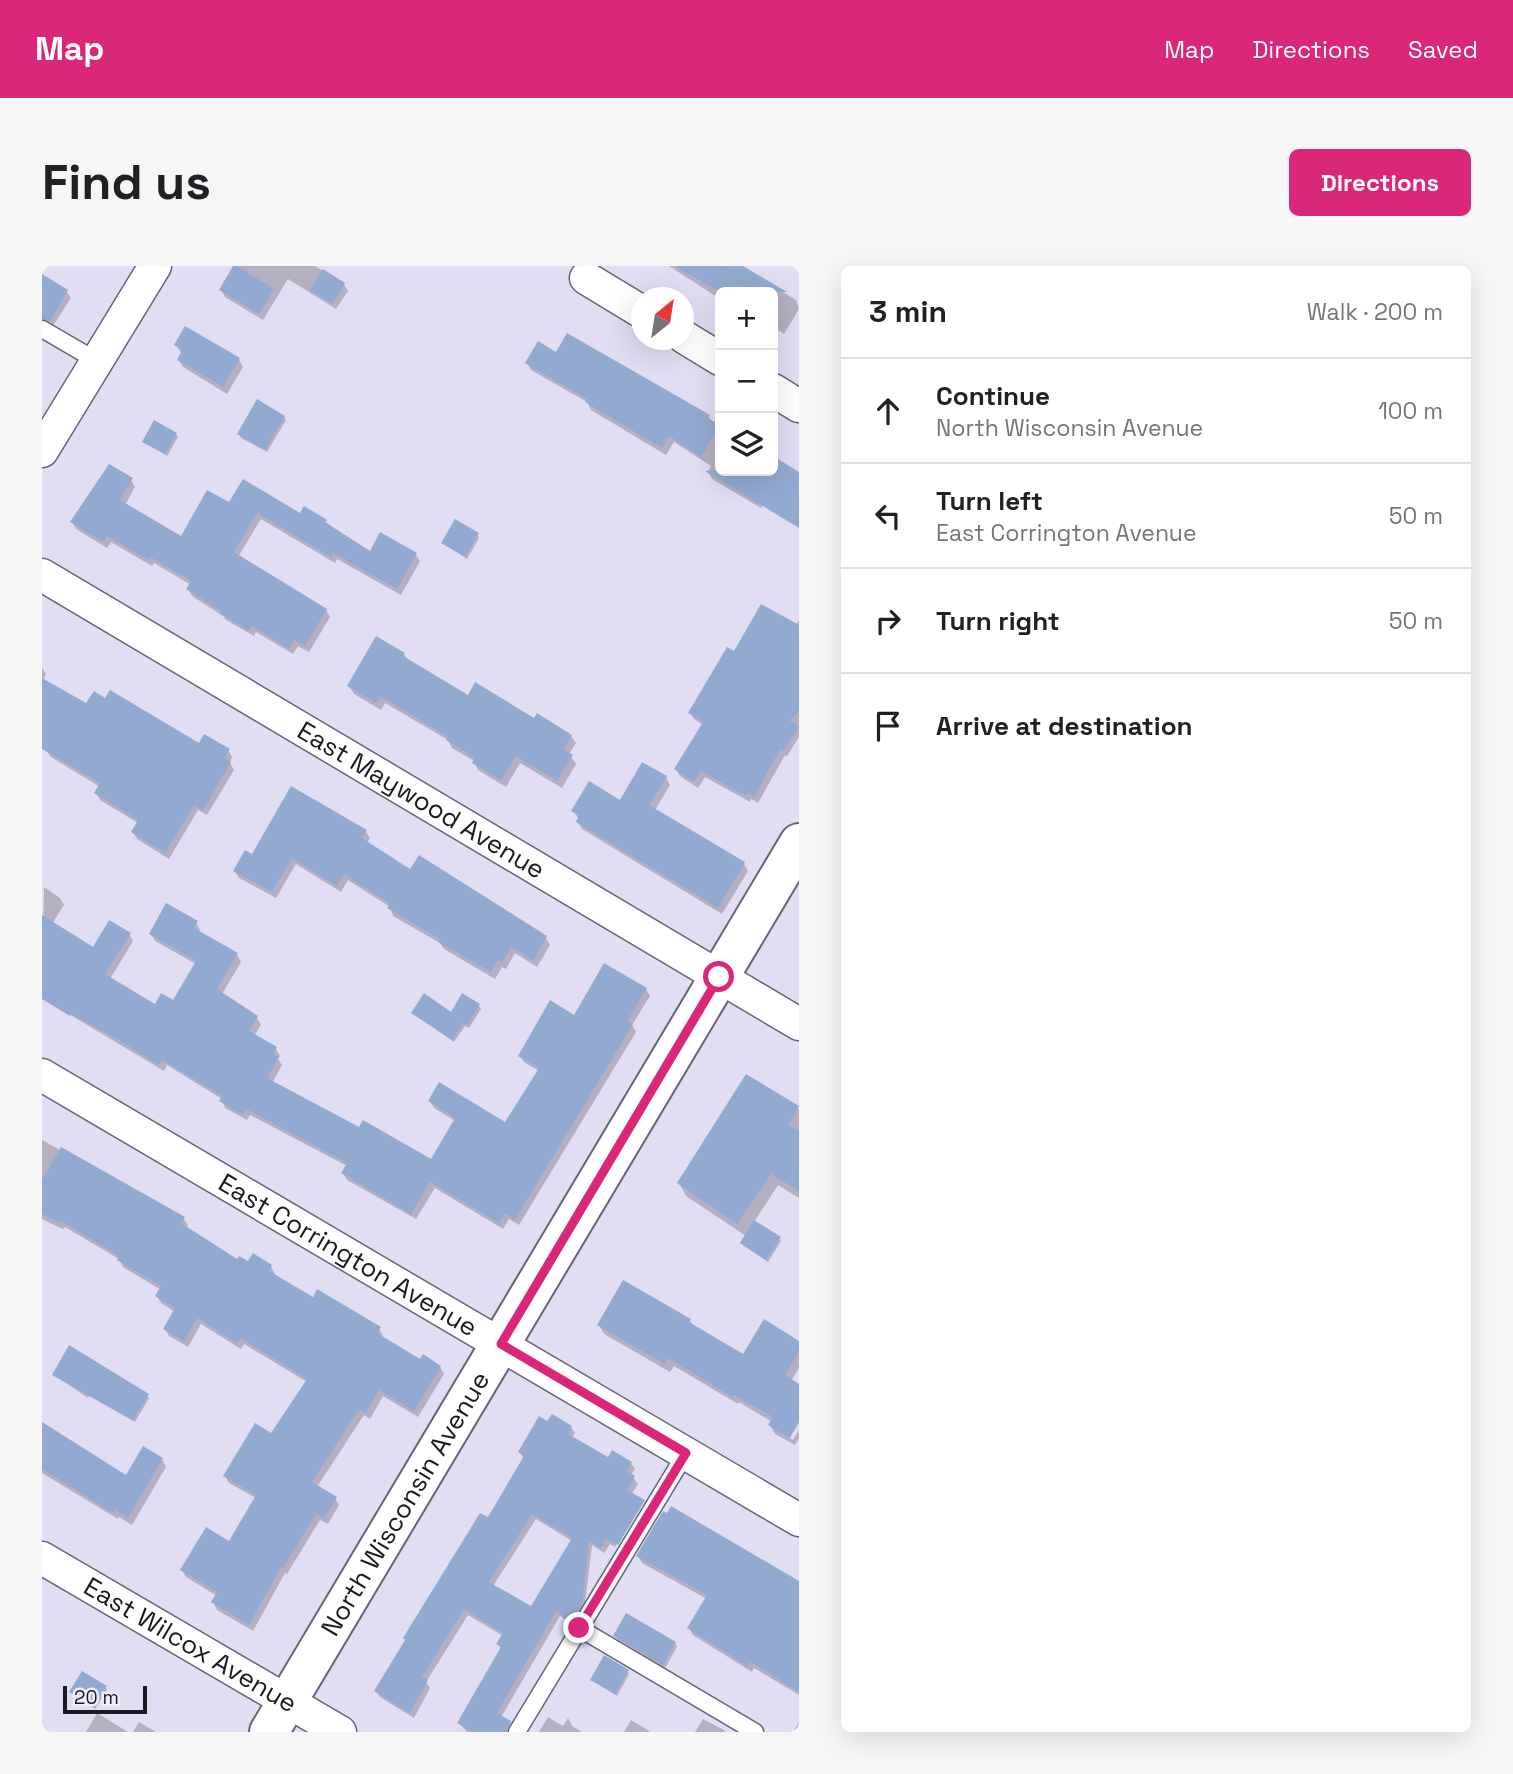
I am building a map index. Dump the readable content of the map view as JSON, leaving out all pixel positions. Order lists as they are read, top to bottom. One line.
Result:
{"streets":{"street":["East Maywood Avenue","East Corrington Avenue","North Wisconsin Avenue","East Wilcox Avenue"]},"crossings":[["East Maywood Avenue","North Wisconsin Avenue"],["East Corrington Avenue","North Wisconsin Avenue"],["North Wisconsin Avenue","East Wilcox Avenue"]],"scale_bar":"20 m","north":"top right","page":{"header":"Map","nav":["Map","Directions","Saved"],"buttons":"Directions","title":"Find us","heading":["3 min","Walk · 200 m"],"map_buttons":["+","−"],"list":[["Continue","North Wisconsin Avenue","100 m"],["Turn left","East Corrington Avenue","50 m"],["Turn right","50 m"],"Arrive at destination"],"scale":"20 m"}}
